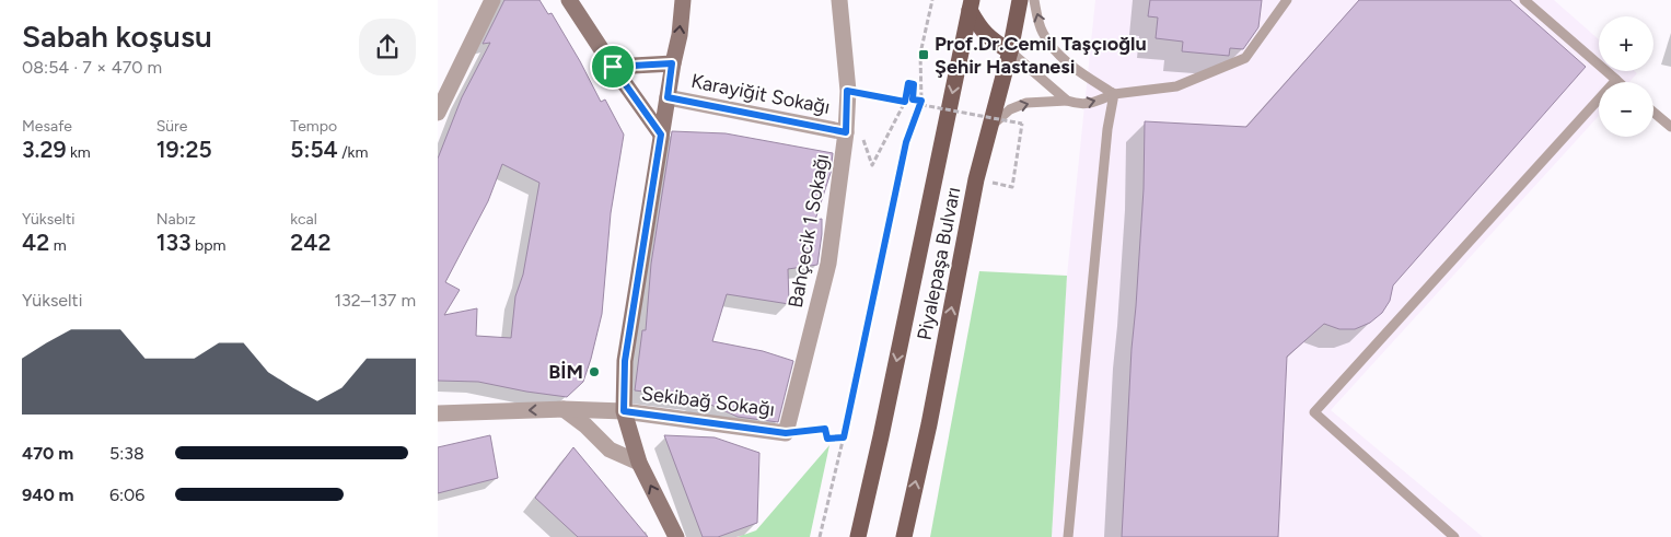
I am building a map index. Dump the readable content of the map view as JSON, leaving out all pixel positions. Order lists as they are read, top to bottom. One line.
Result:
{"streets":{"main road":["Piyalepaşa Bulvarı"],"street":["Karayiğit Sokağı","Bahçecik 1 Sokağı","Sekibağ Sokağı"]},"crossings":[["Karayiğit Sokağı","Bahçecik 1 Sokağı"],["Bahçecik 1 Sokağı","Sekibağ Sokağı"]],"one_way":["Sekibağ Sokağı"],"places":{"transit":["Prof.Dr.Cemil Taşçıoğlu Şehir Hastanesi"],"other":["BİM"]},"page":{"heading":["Sabah koşusu","08:54 · 7 × 470 m"],"map_buttons":["+","−"],"stats":[["Mesafe","3.29 km"],["Süre","19:25"],["Tempo","5:54 /km"],["Yükselti","42 m"],["Nabız","133 bpm"],["kcal","242"]],"chart":["Yükselti","132–137 m"],"list":[{"name":"470 m","note":"5:38"},{"name":"940 m","note":"6:06"}]}}
